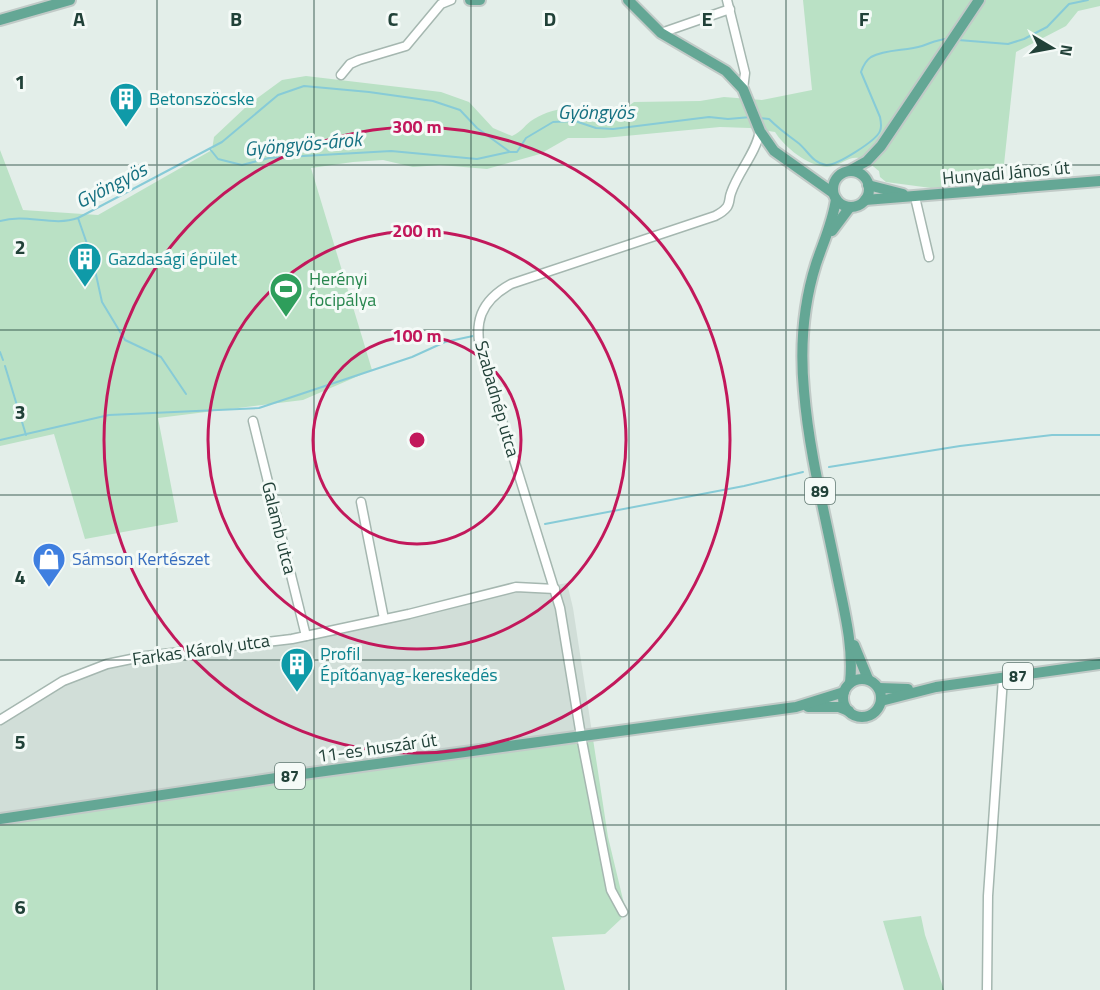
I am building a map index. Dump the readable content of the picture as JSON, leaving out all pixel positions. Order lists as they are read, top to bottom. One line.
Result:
{"streets":{"main road":["Hunyadi János út","89","87","11-es huszár út"],"street":["Szabadnép utca","Galamb utca","Farkas Károly utca"]},"crossings":[["Hunyadi János út","89"],["Szabadnép utca","Farkas Károly utca"],["Szabadnép utca","87"],["Szabadnép utca","11-es huszár út"],["89","87"],["Galamb utca","Farkas Károly utca"],["87","11-es huszár út"]],"water":["Gyöngyös","Gyöngyös-árok"],"places":{"building":["Betonszöcske","Gazdasági épület","Profil Építőanyag-kereskedés"],"sports":["Herényi focipálya"],"shop":["Sámson Kertészet"]},"north":"right","grid":{"columns":["A","B","C","D","E","F"],"rows":["1","2","3","4","5","6"]},"rings":["300 m","200 m","100 m"]}
